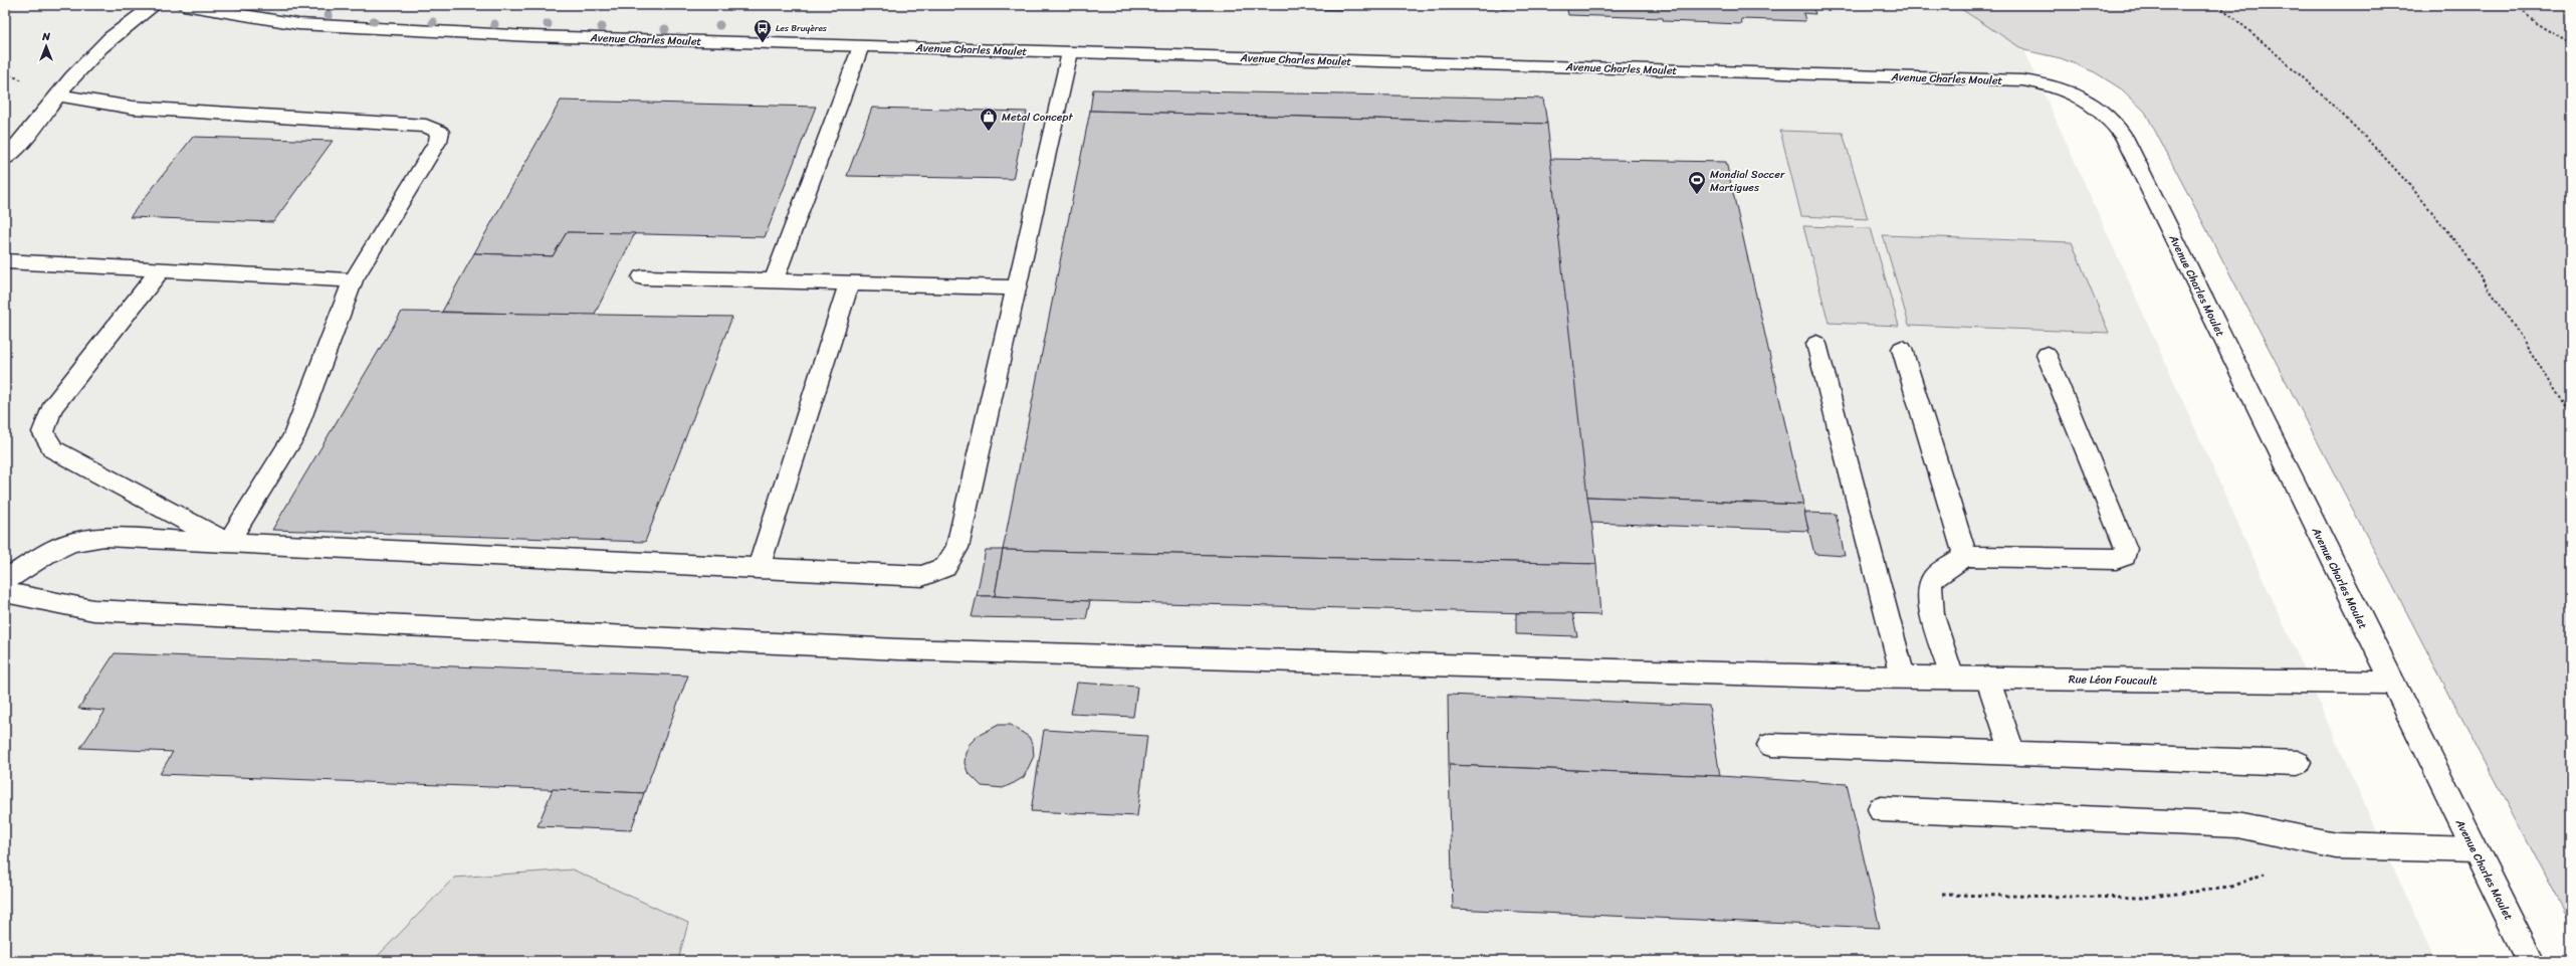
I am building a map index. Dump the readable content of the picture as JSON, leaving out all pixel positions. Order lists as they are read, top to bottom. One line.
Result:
{"streets":{"street":["Avenue Charles Moulet","Rue Léon Foucault"]},"crossings":[["Avenue Charles Moulet","Rue Léon Foucault"]],"places":{"bus stop":["Les Bruyères"],"shop":["Metal Concept"],"sports":["Mondial Soccer Martigues"]},"north":"top"}
